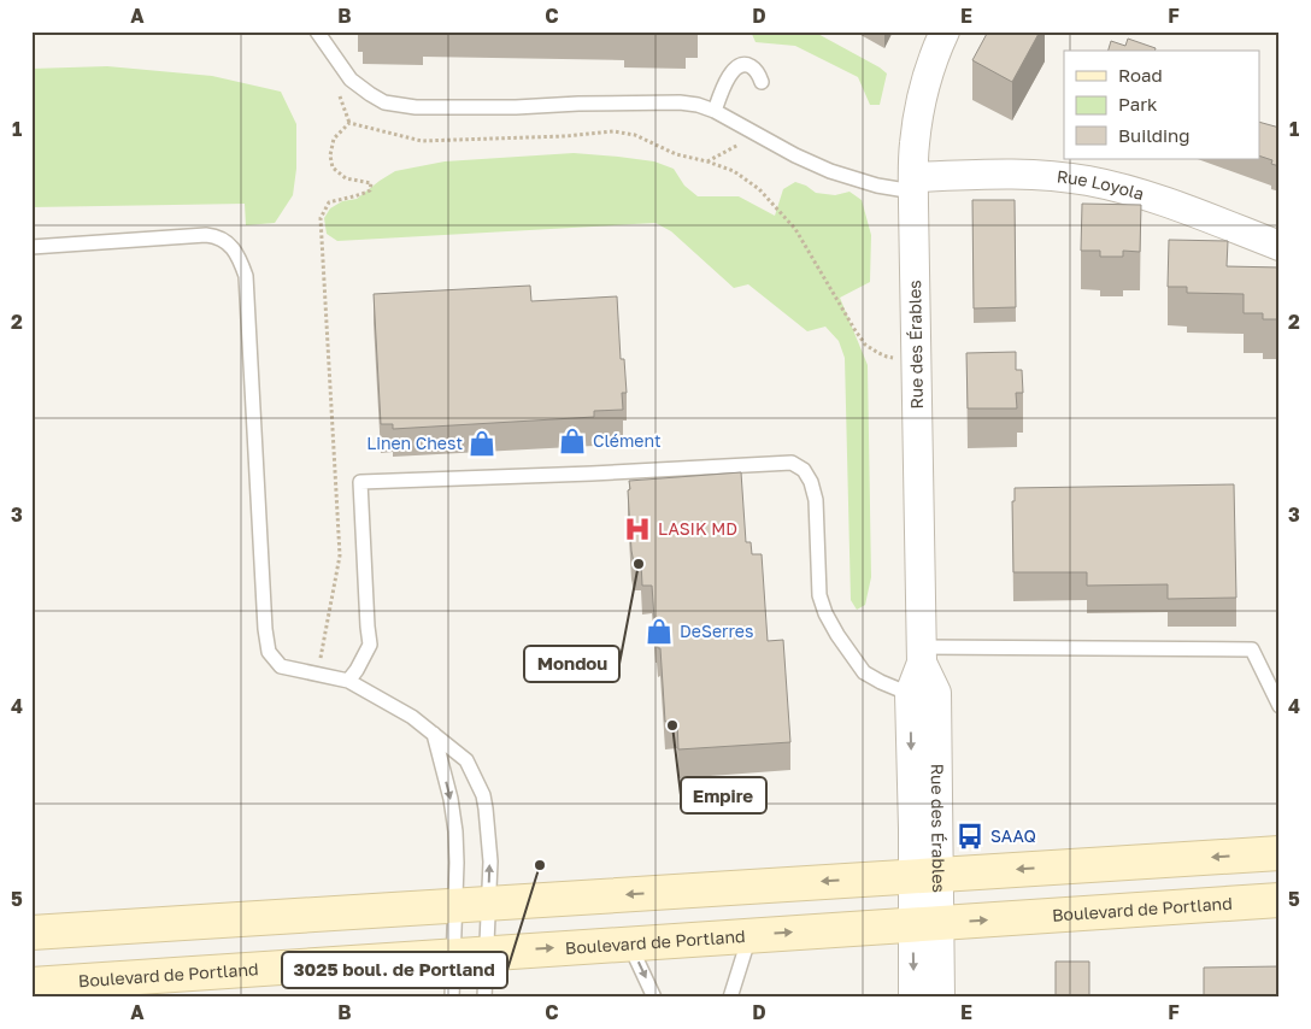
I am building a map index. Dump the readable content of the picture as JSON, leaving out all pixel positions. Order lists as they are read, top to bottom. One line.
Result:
{"streets":{"main road":["Boulevard de Portland"],"street":["Rue Loyola","Rue des Érables"]},"crossings":[["Rue Loyola","Rue des Érables"],["Rue des Érables","Boulevard de Portland"]],"places":{"shop":["Clément","Linen Chest","DeSerres"],"hospital":["LASIK MD"],"other":["Mondou","Empire","3025 boul. de Portland"],"bus stop":["SAAQ"]},"legend":["Road","Park","Building"],"grid":{"columns":["A","B","C","D","E","F"],"rows":["1","2","3","4","5"]}}
